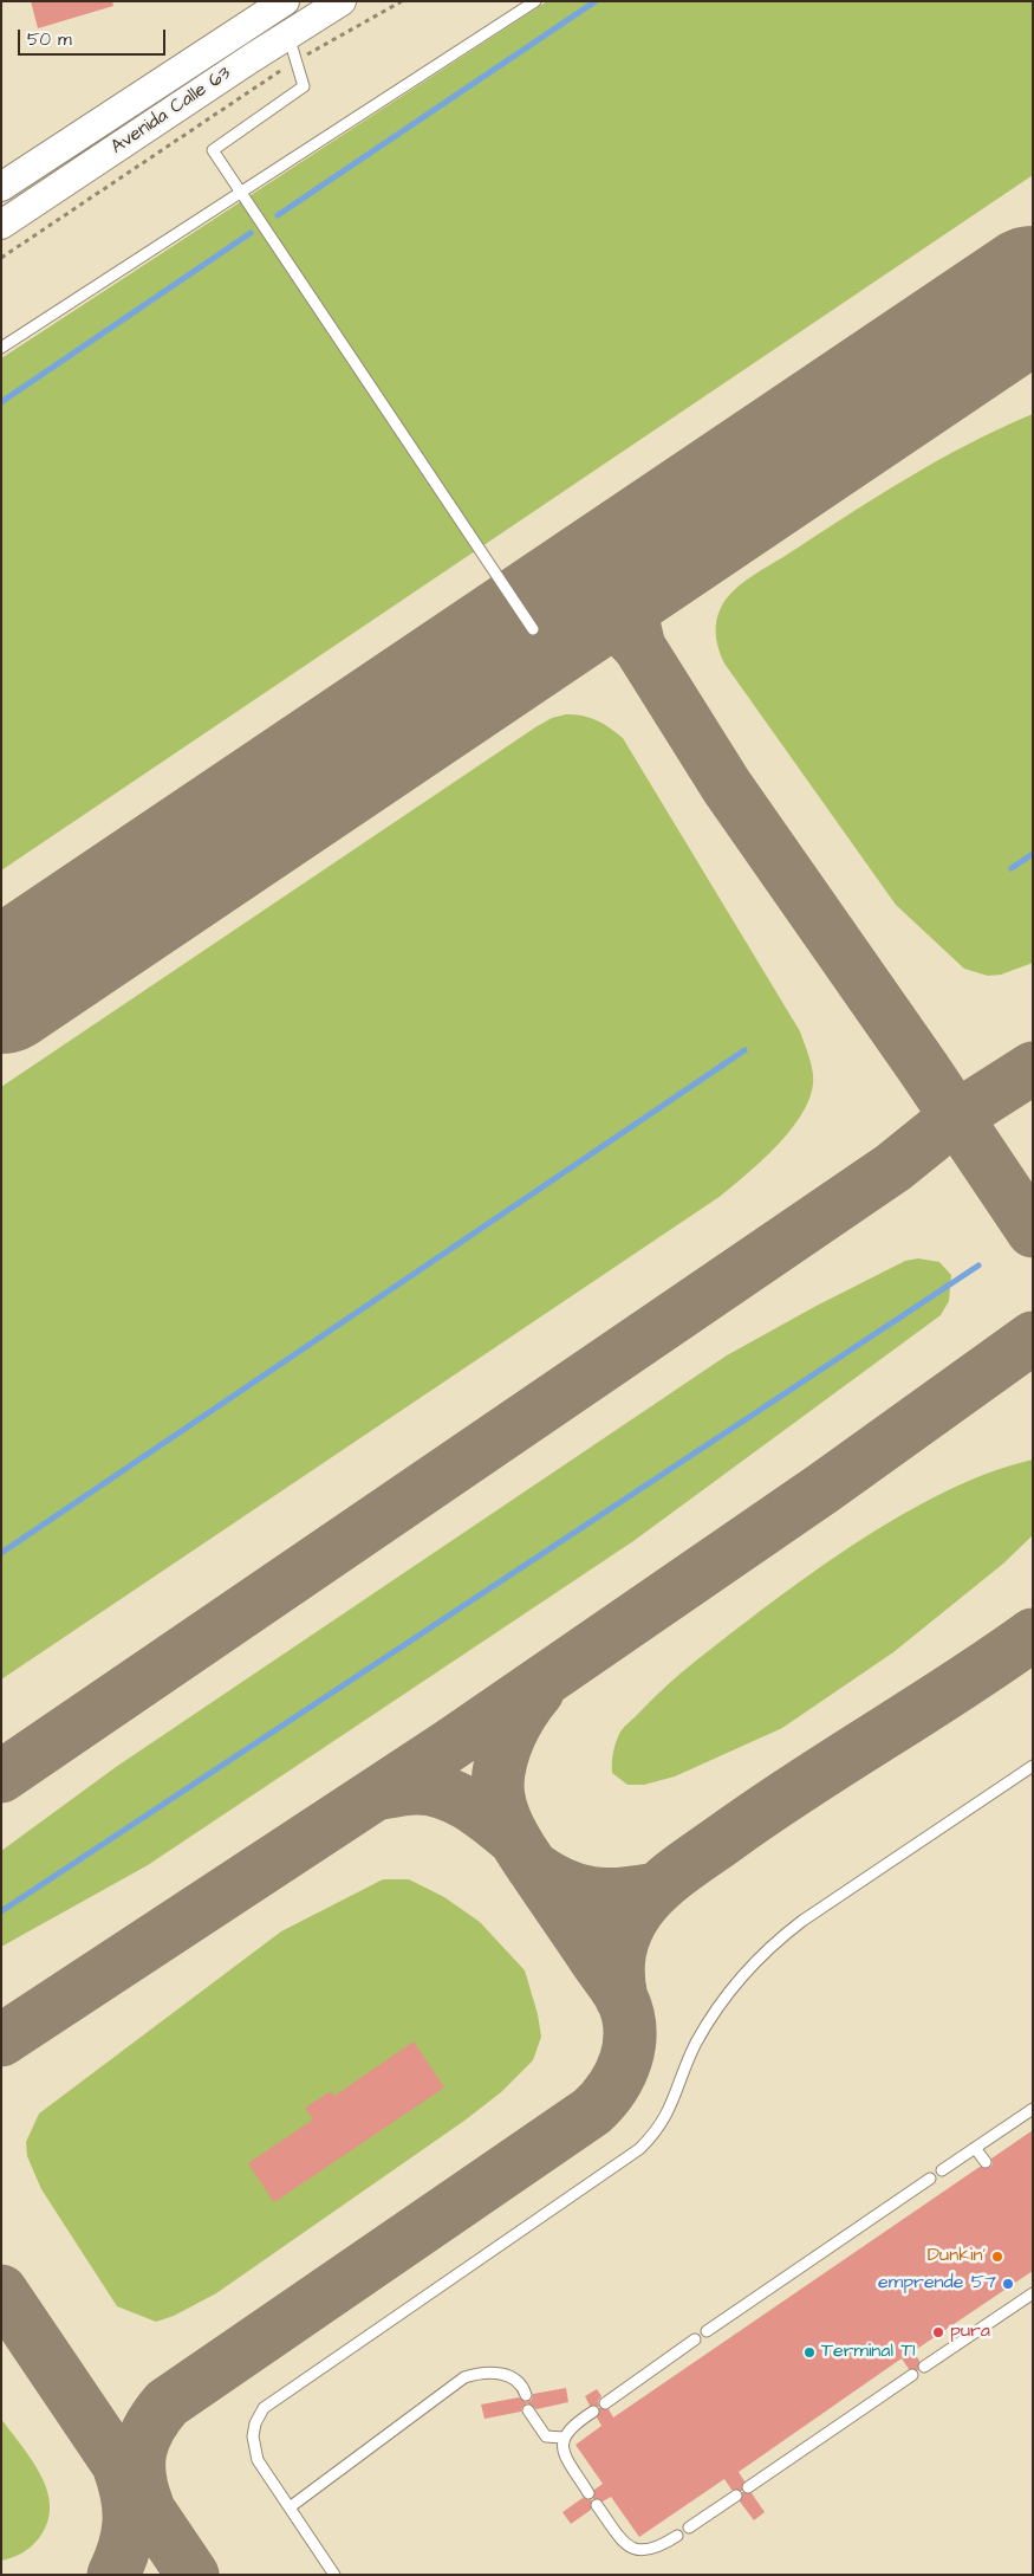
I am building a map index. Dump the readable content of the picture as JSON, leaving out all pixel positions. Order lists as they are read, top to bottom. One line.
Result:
{"streets":{"main road":["Avenida Calle 63"]},"places":["Dunkin'","emprende 57","pura","Terminal T1"],"scale_bar":"50 m"}
